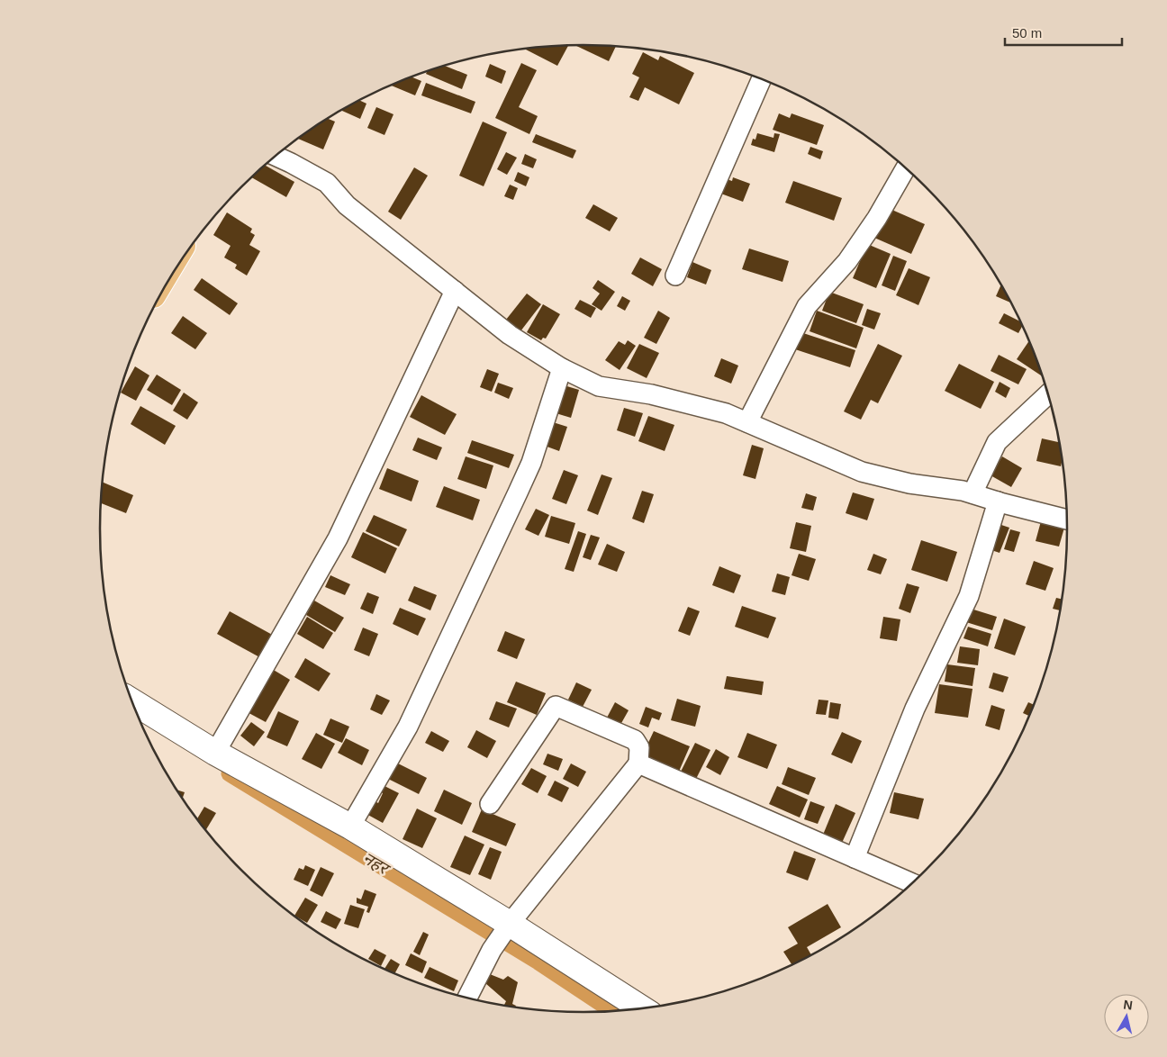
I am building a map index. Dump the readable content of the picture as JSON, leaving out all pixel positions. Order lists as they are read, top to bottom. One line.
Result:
{"water":["नहर"],"scale_bar":"50 m","north":"top"}
